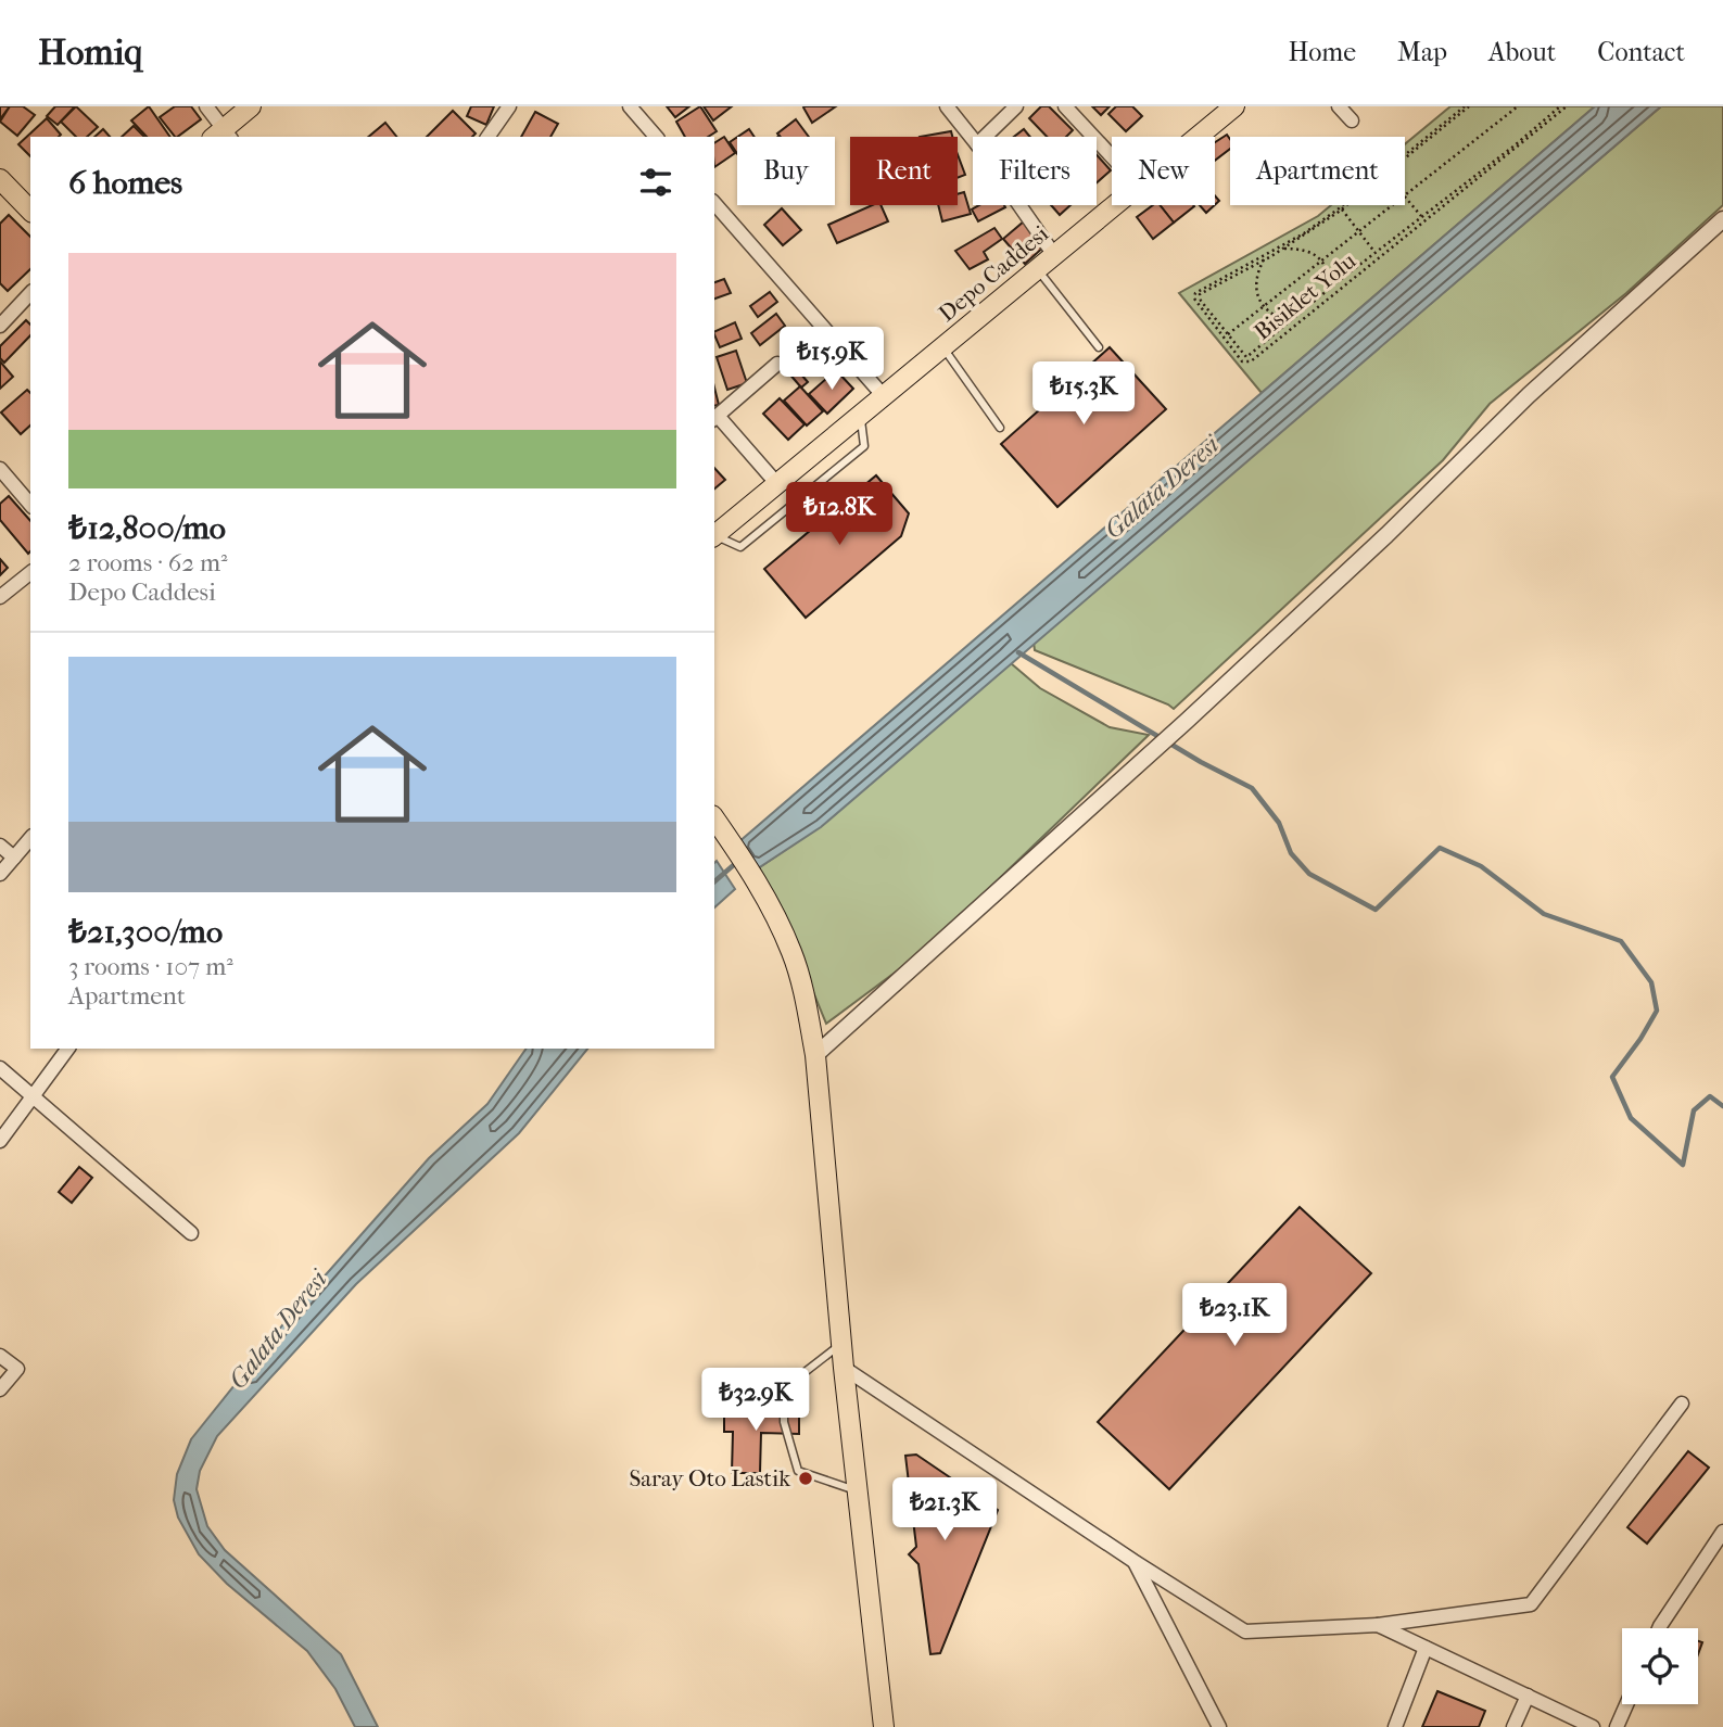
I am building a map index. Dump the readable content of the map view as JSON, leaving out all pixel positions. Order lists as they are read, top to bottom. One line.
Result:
{"streets":{"main road":["Depo Caddesi"],"path":["Bisiklet Yolu"]},"water":["Galata Deresi"],"places":["Saray Oto Lastik"],"page":{"header":"Homiq","nav":["Home","Map","About","Contact"],"chip":["Buy","Rent","Filters","New","Apartment"],"heading":"6 homes","list":[{"name":"₺12,800/mo","note":"2 rooms · 62 m² · Depo Caddesi"},{"name":"₺21,300/mo","note":"3 rooms · 107 m² · Apartment"}],"price":["₺15.9K","₺15.3K","₺12.8K","₺23.1K","₺32.9K","₺21.3K"]}}
